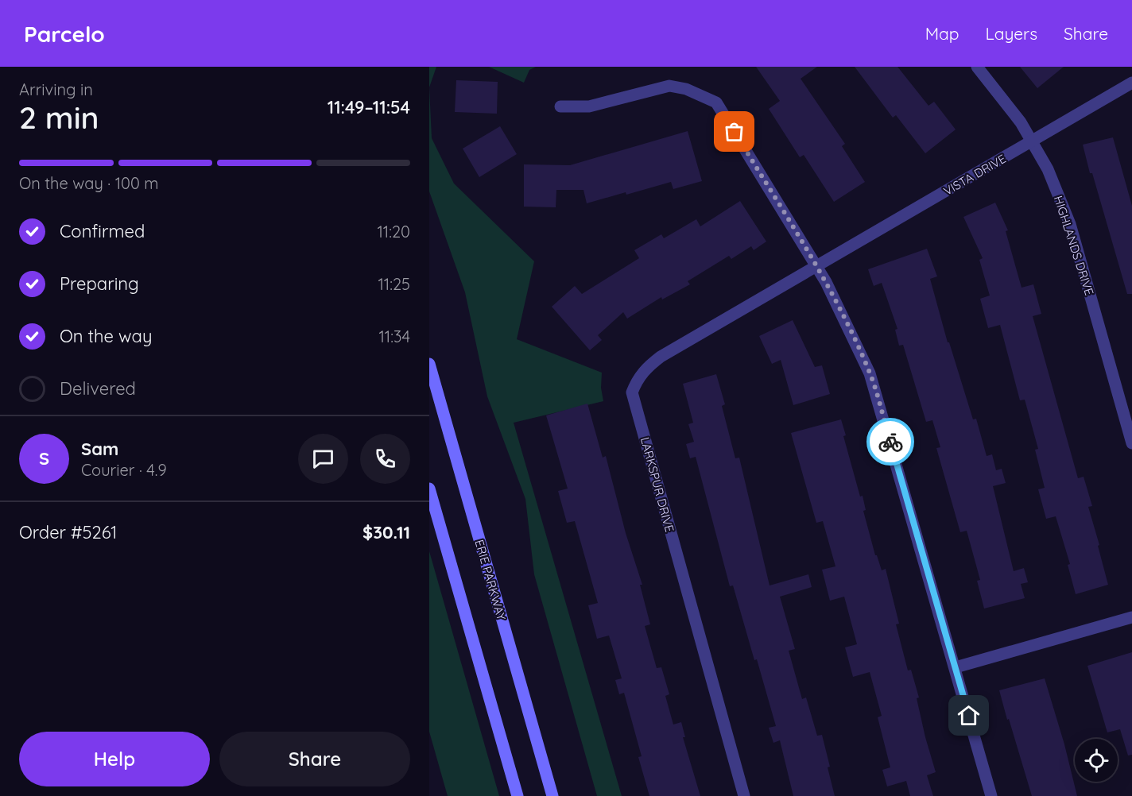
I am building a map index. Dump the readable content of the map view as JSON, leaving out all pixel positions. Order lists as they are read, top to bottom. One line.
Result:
{"streets":{"main road":["ERIE PARKWAY"],"street":["VISTA DRIVE","HIGHLANDS DRIVE","LARKSPUR DRIVE"]},"crossings":[["VISTA DRIVE","HIGHLANDS DRIVE"],["VISTA DRIVE","LARKSPUR DRIVE"]],"page":{"header":"Parcelo","nav":["Map","Layers","Share"],"heading":["2 min","Arriving in","11:49–11:54"],"panel":["Sam","Courier · 4.9","Order #5261","$30.11"],"bar":"On the way · 100 m","list":[["Confirmed","11:20"],["Preparing","11:25"],["On the way","11:34"],"Delivered"],"round":"S","buttons":["Help","Share"]}}
